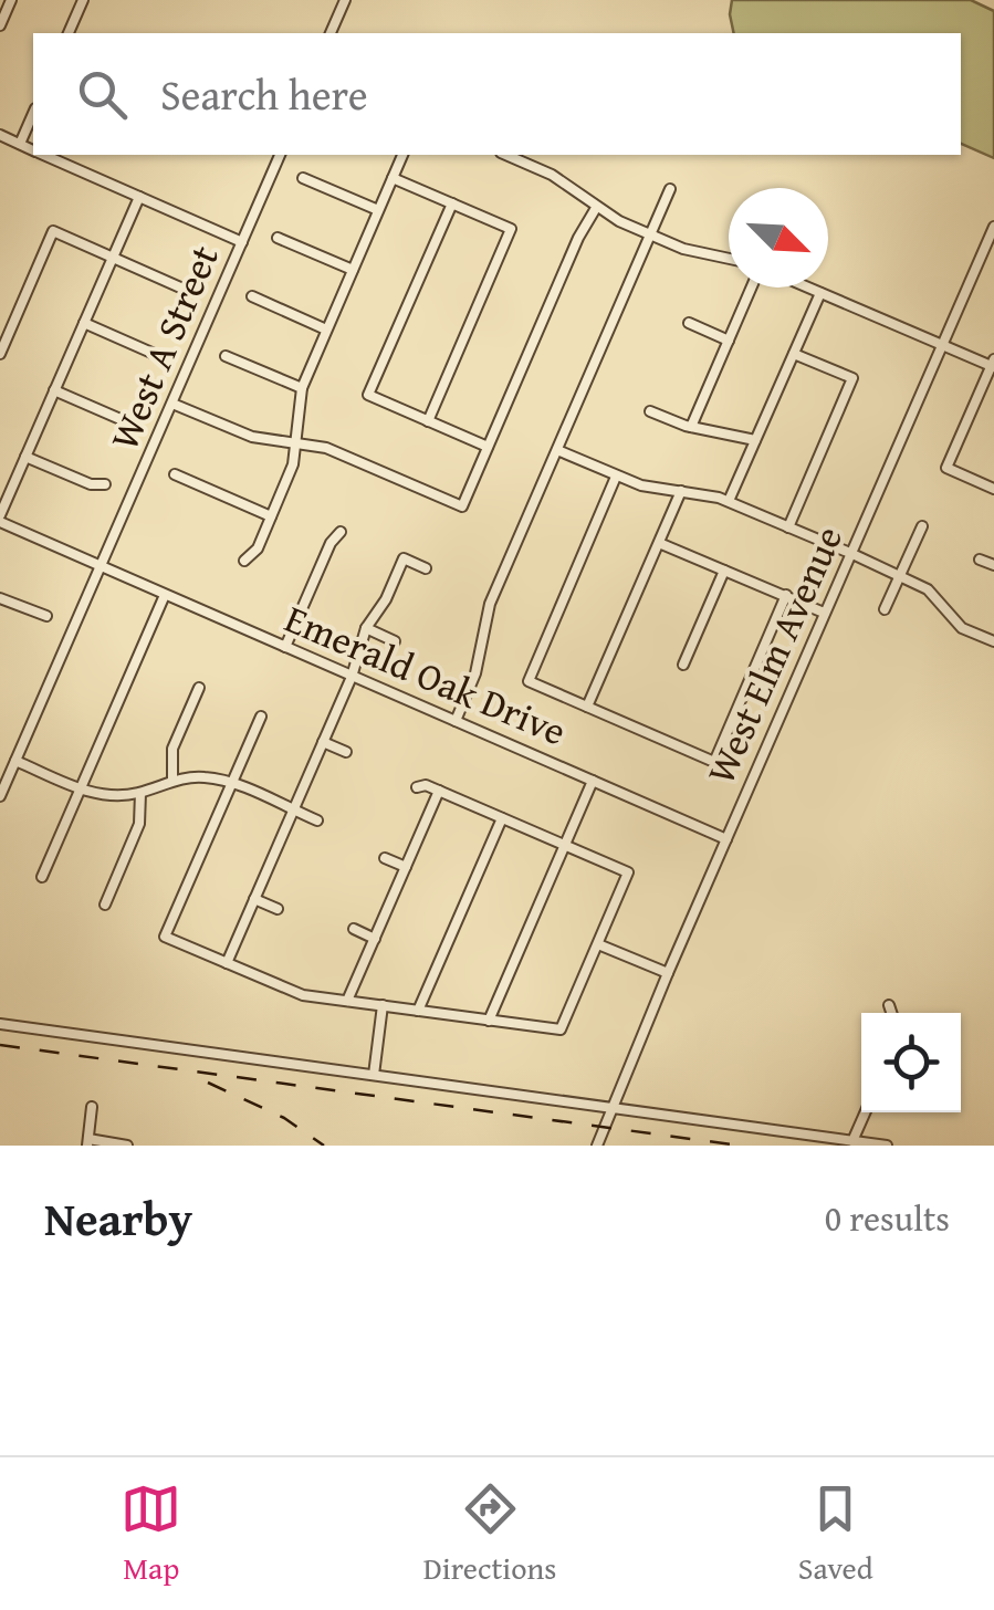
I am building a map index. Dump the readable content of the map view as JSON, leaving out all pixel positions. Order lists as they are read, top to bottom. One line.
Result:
{"streets":{"street":["West A Street","West Elm Avenue","Emerald Oak Drive"]},"crossings":[["West A Street","Emerald Oak Drive"],["West Elm Avenue","Emerald Oak Drive"]],"north":"bottom right","page":{"search":"Search here","heading":["Nearby","0 results"],"nav":["Map","Directions","Saved"]}}
